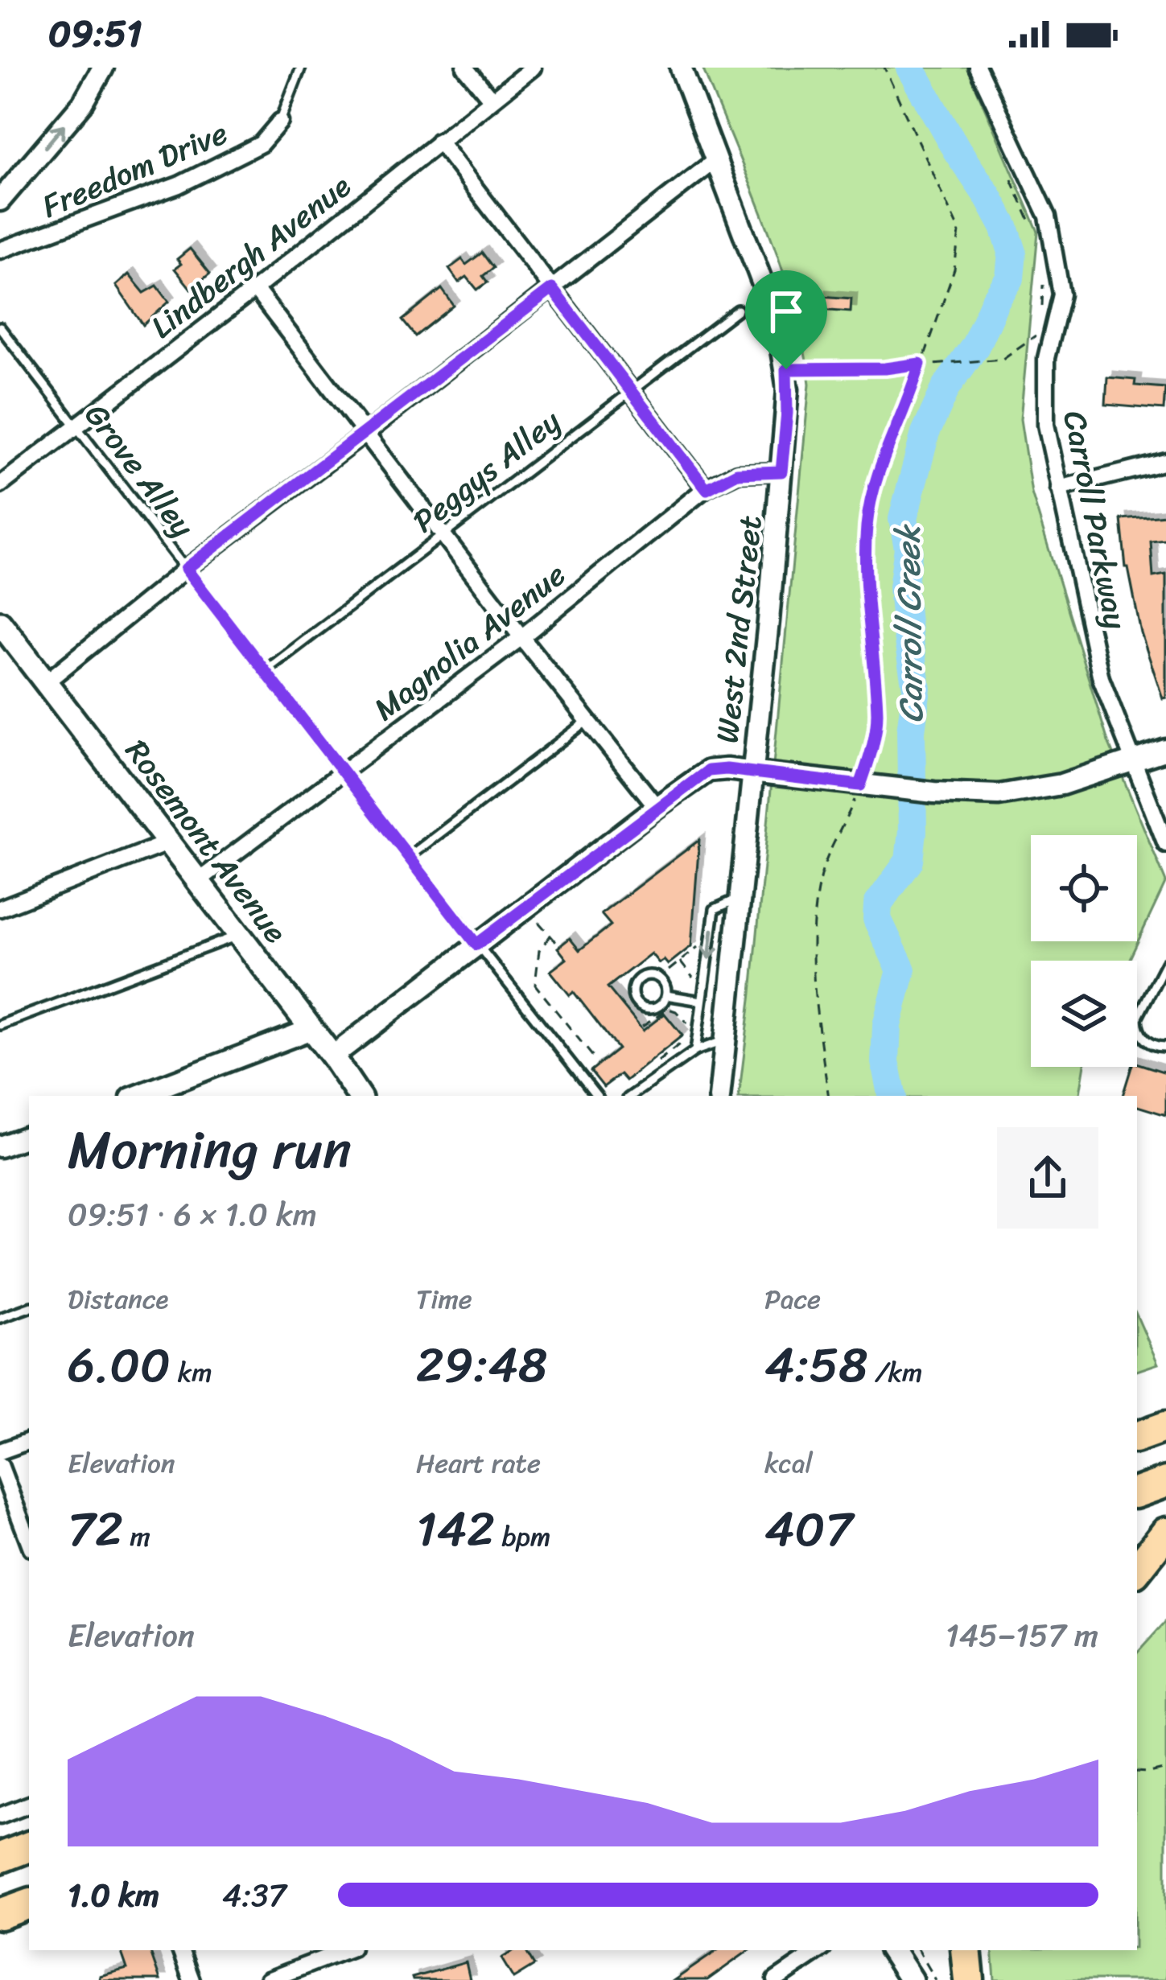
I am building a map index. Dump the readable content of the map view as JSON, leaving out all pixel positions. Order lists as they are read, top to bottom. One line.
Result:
{"streets":{"main road":["Rosemont Avenue"],"street":["Freedom Drive","Lindbergh Avenue","Carroll Parkway","West 2nd Street","Magnolia Avenue"],"lane":["Grove Alley","Peggys Alley"]},"crossings":[["Lindbergh Avenue","Grove Alley"],["Grove Alley","Peggys Alley"],["Grove Alley","Magnolia Avenue"],["West 2nd Street","Magnolia Avenue"],["Magnolia Avenue","Rosemont Avenue"]],"water":["Carroll Creek"],"page":{"status":"09:51","heading":["Morning run","09:51 · 6 × 1.0 km"],"stats":[["Distance","6.00 km"],["Time","29:48"],["Pace","4:58 /km"],["Elevation","72 m"],["Heart rate","142 bpm"],["kcal","407"]],"chart":["Elevation","145–157 m"],"list":[{"name":"1.0 km","note":"4:37"}]}}
